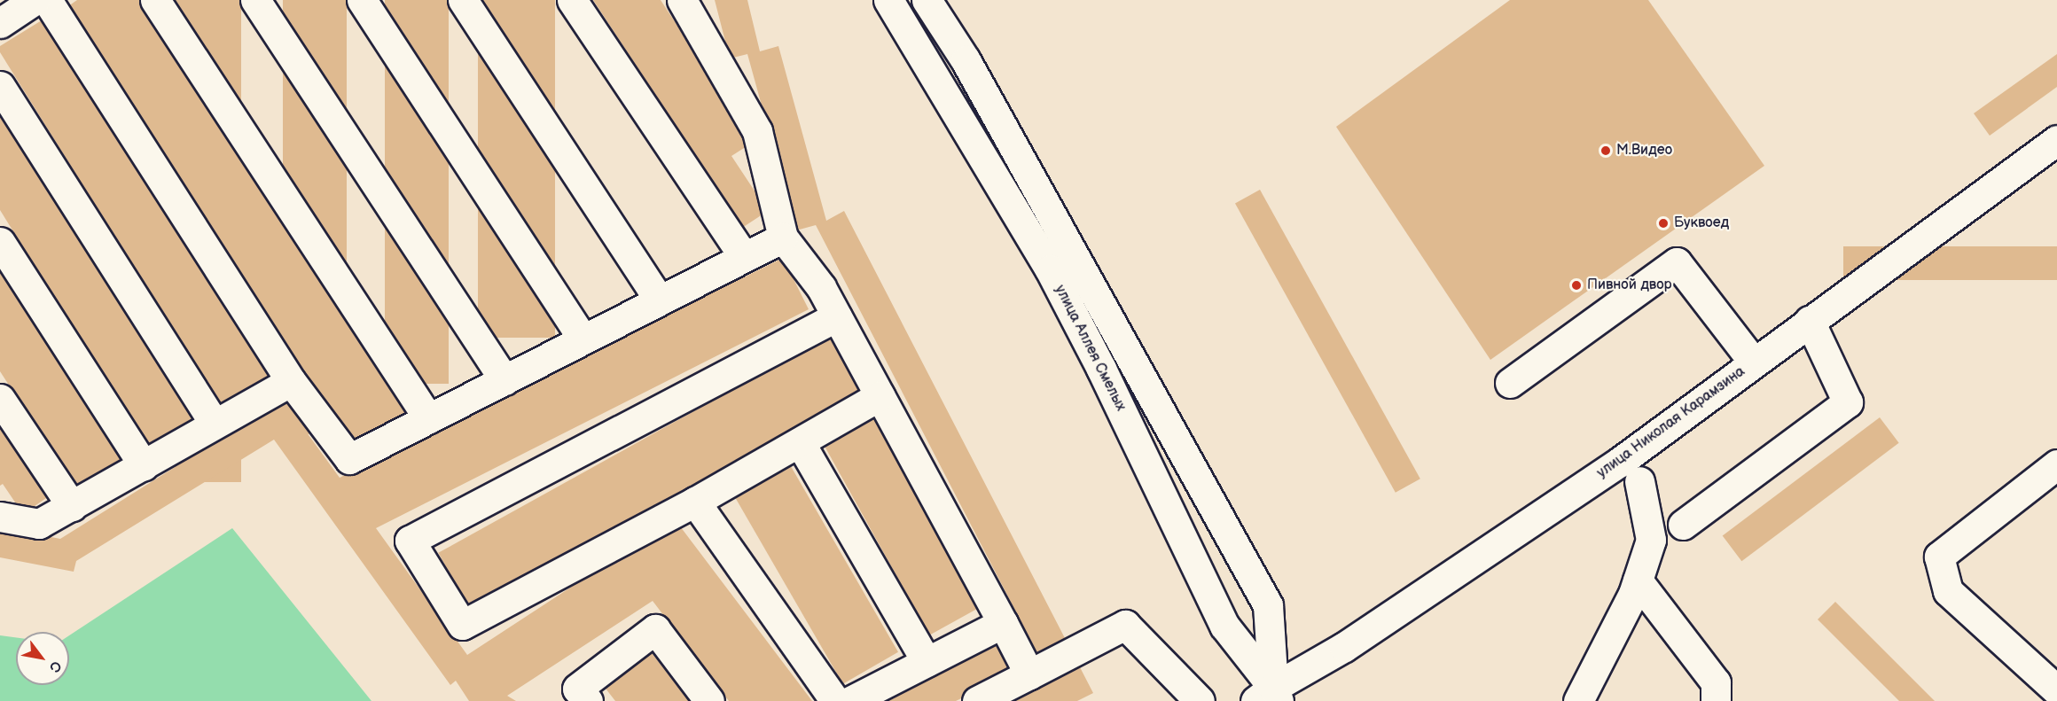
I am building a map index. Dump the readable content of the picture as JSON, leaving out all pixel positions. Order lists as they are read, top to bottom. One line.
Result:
{"streets":{"main road":["улица Аллея Смелых","улица Николая Карамзина"]},"crossings":[["улица Аллея Смелых","улица Николая Карамзина"]],"places":["M.Видео","Буквоед","Пивной двор"],"north":"bottom right"}
